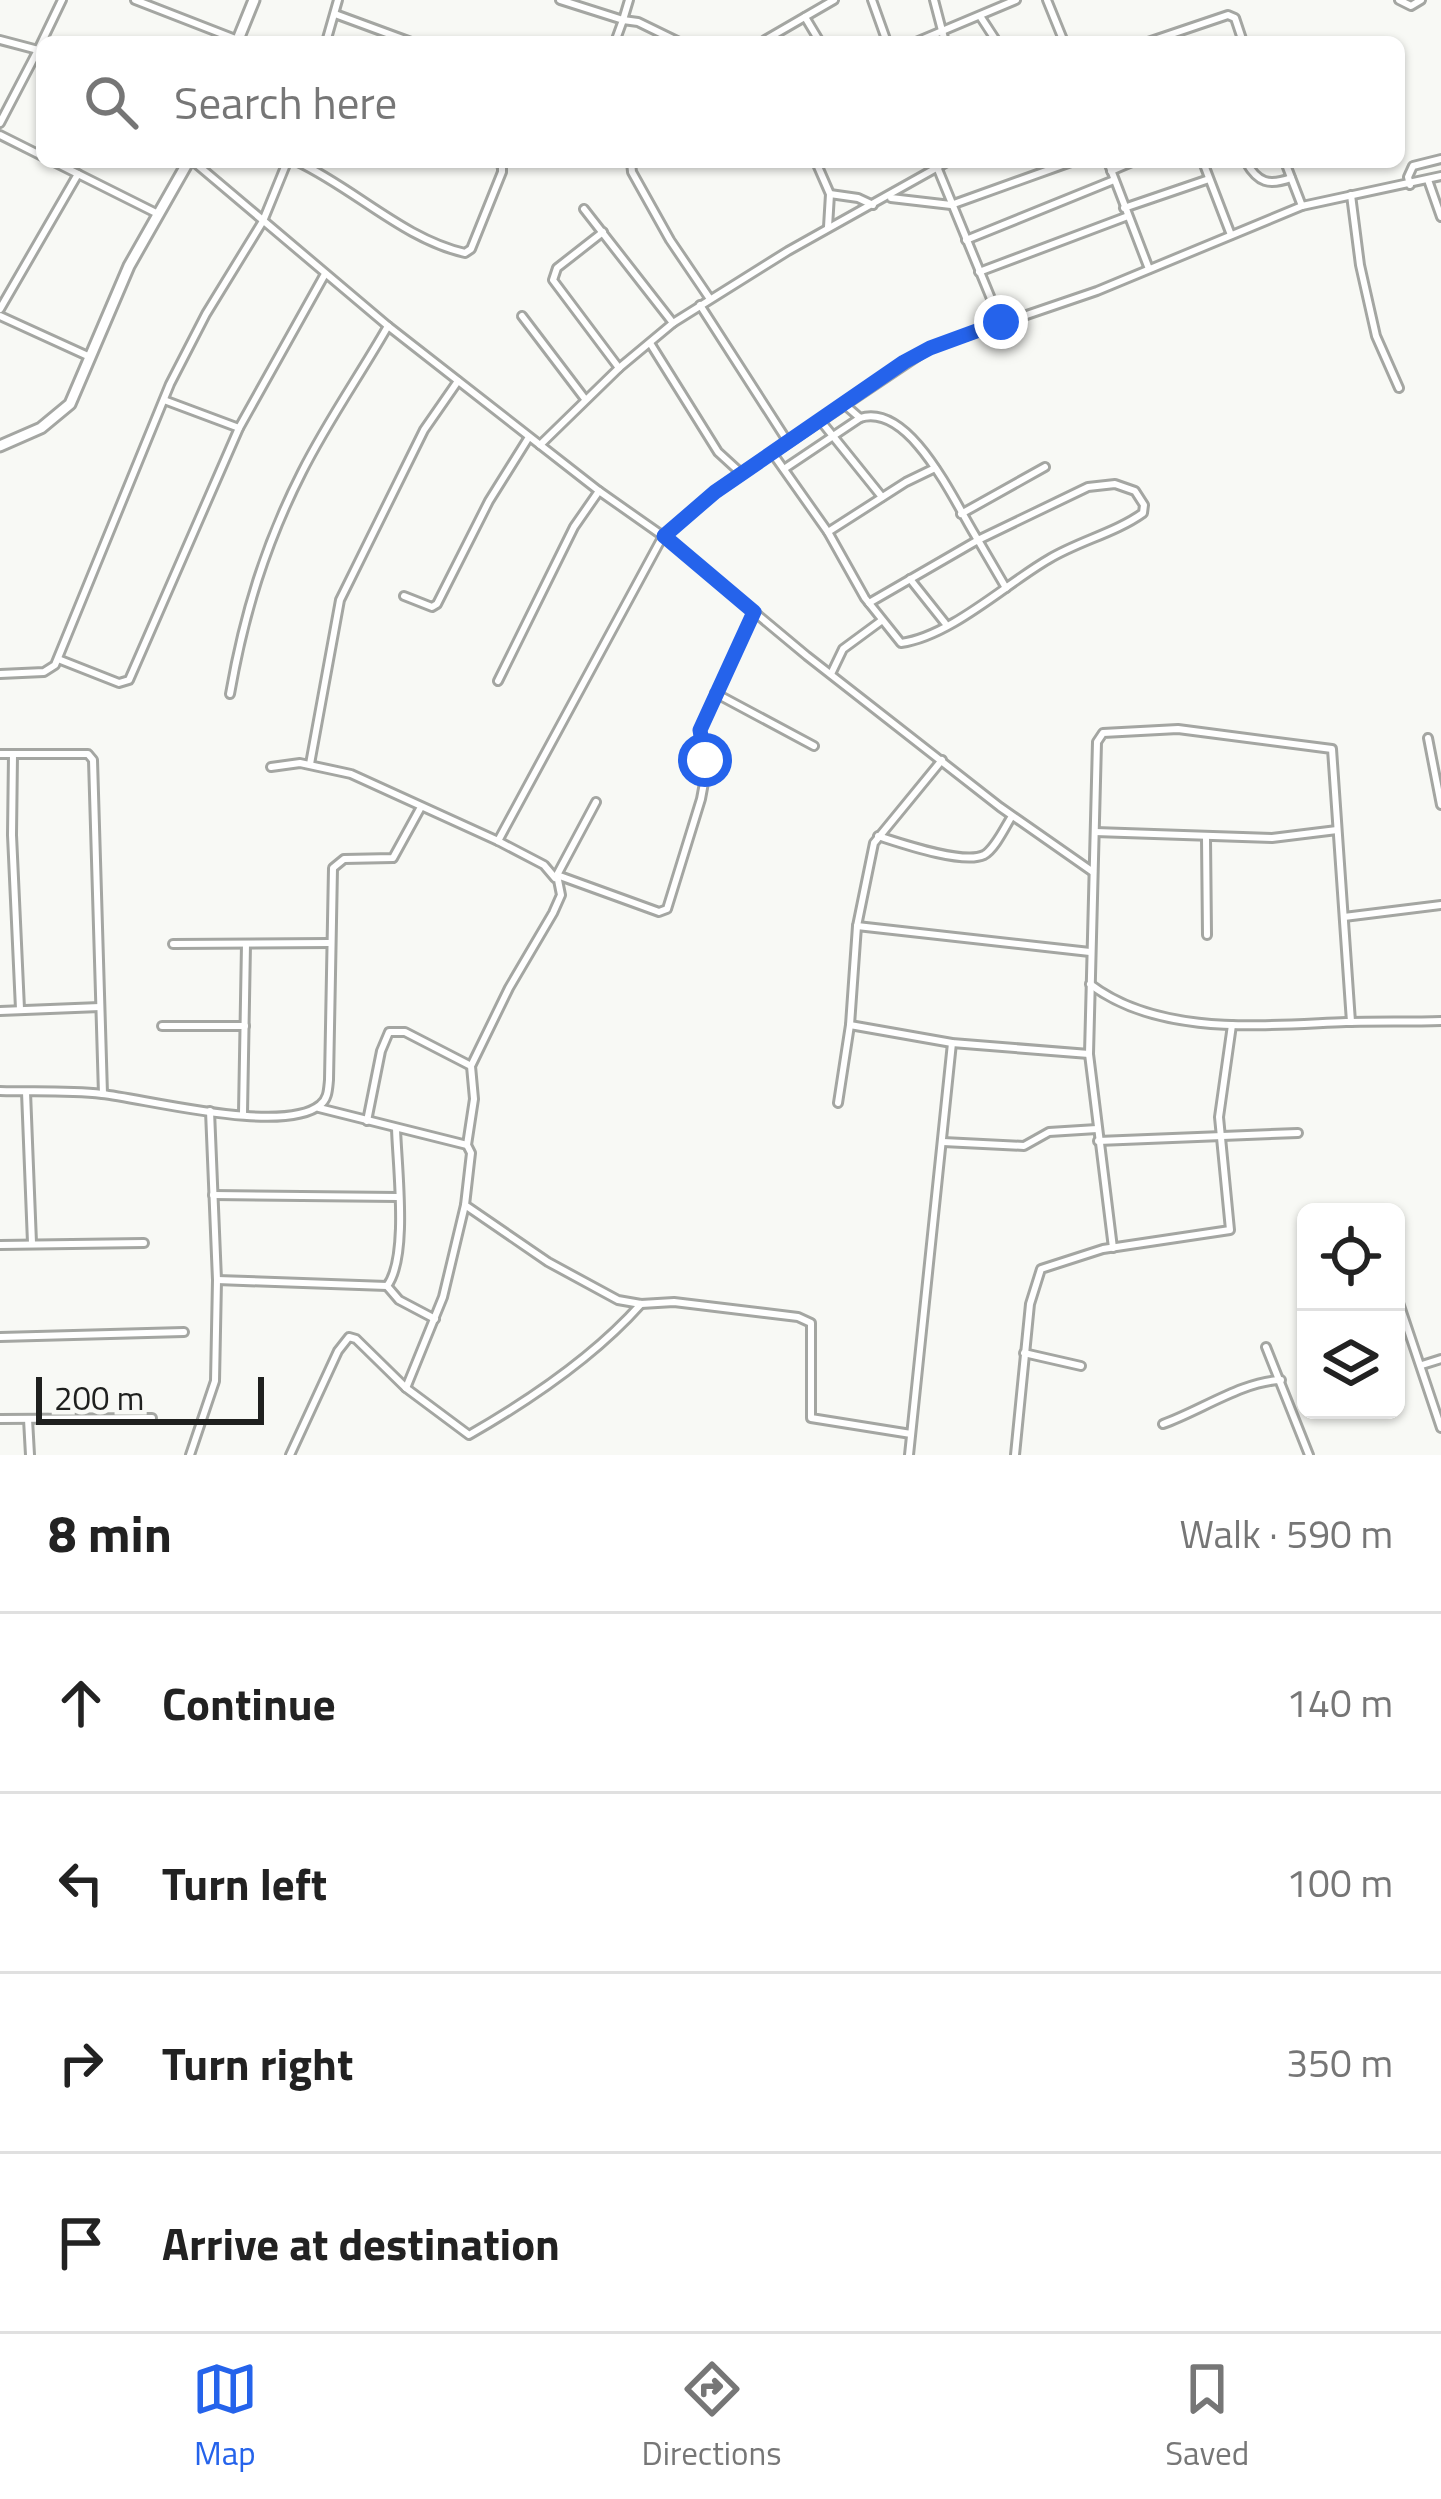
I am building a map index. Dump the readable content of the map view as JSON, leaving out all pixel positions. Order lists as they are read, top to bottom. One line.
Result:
{"scale_bar":"200 m","page":{"search":"Search here","scale":"200 m","heading":["8 min","Walk · 590 m"],"list":[["Continue","140 m"],["Turn left","100 m"],["Turn right","350 m"],"Arrive at destination"],"nav":["Map","Directions","Saved"]}}
